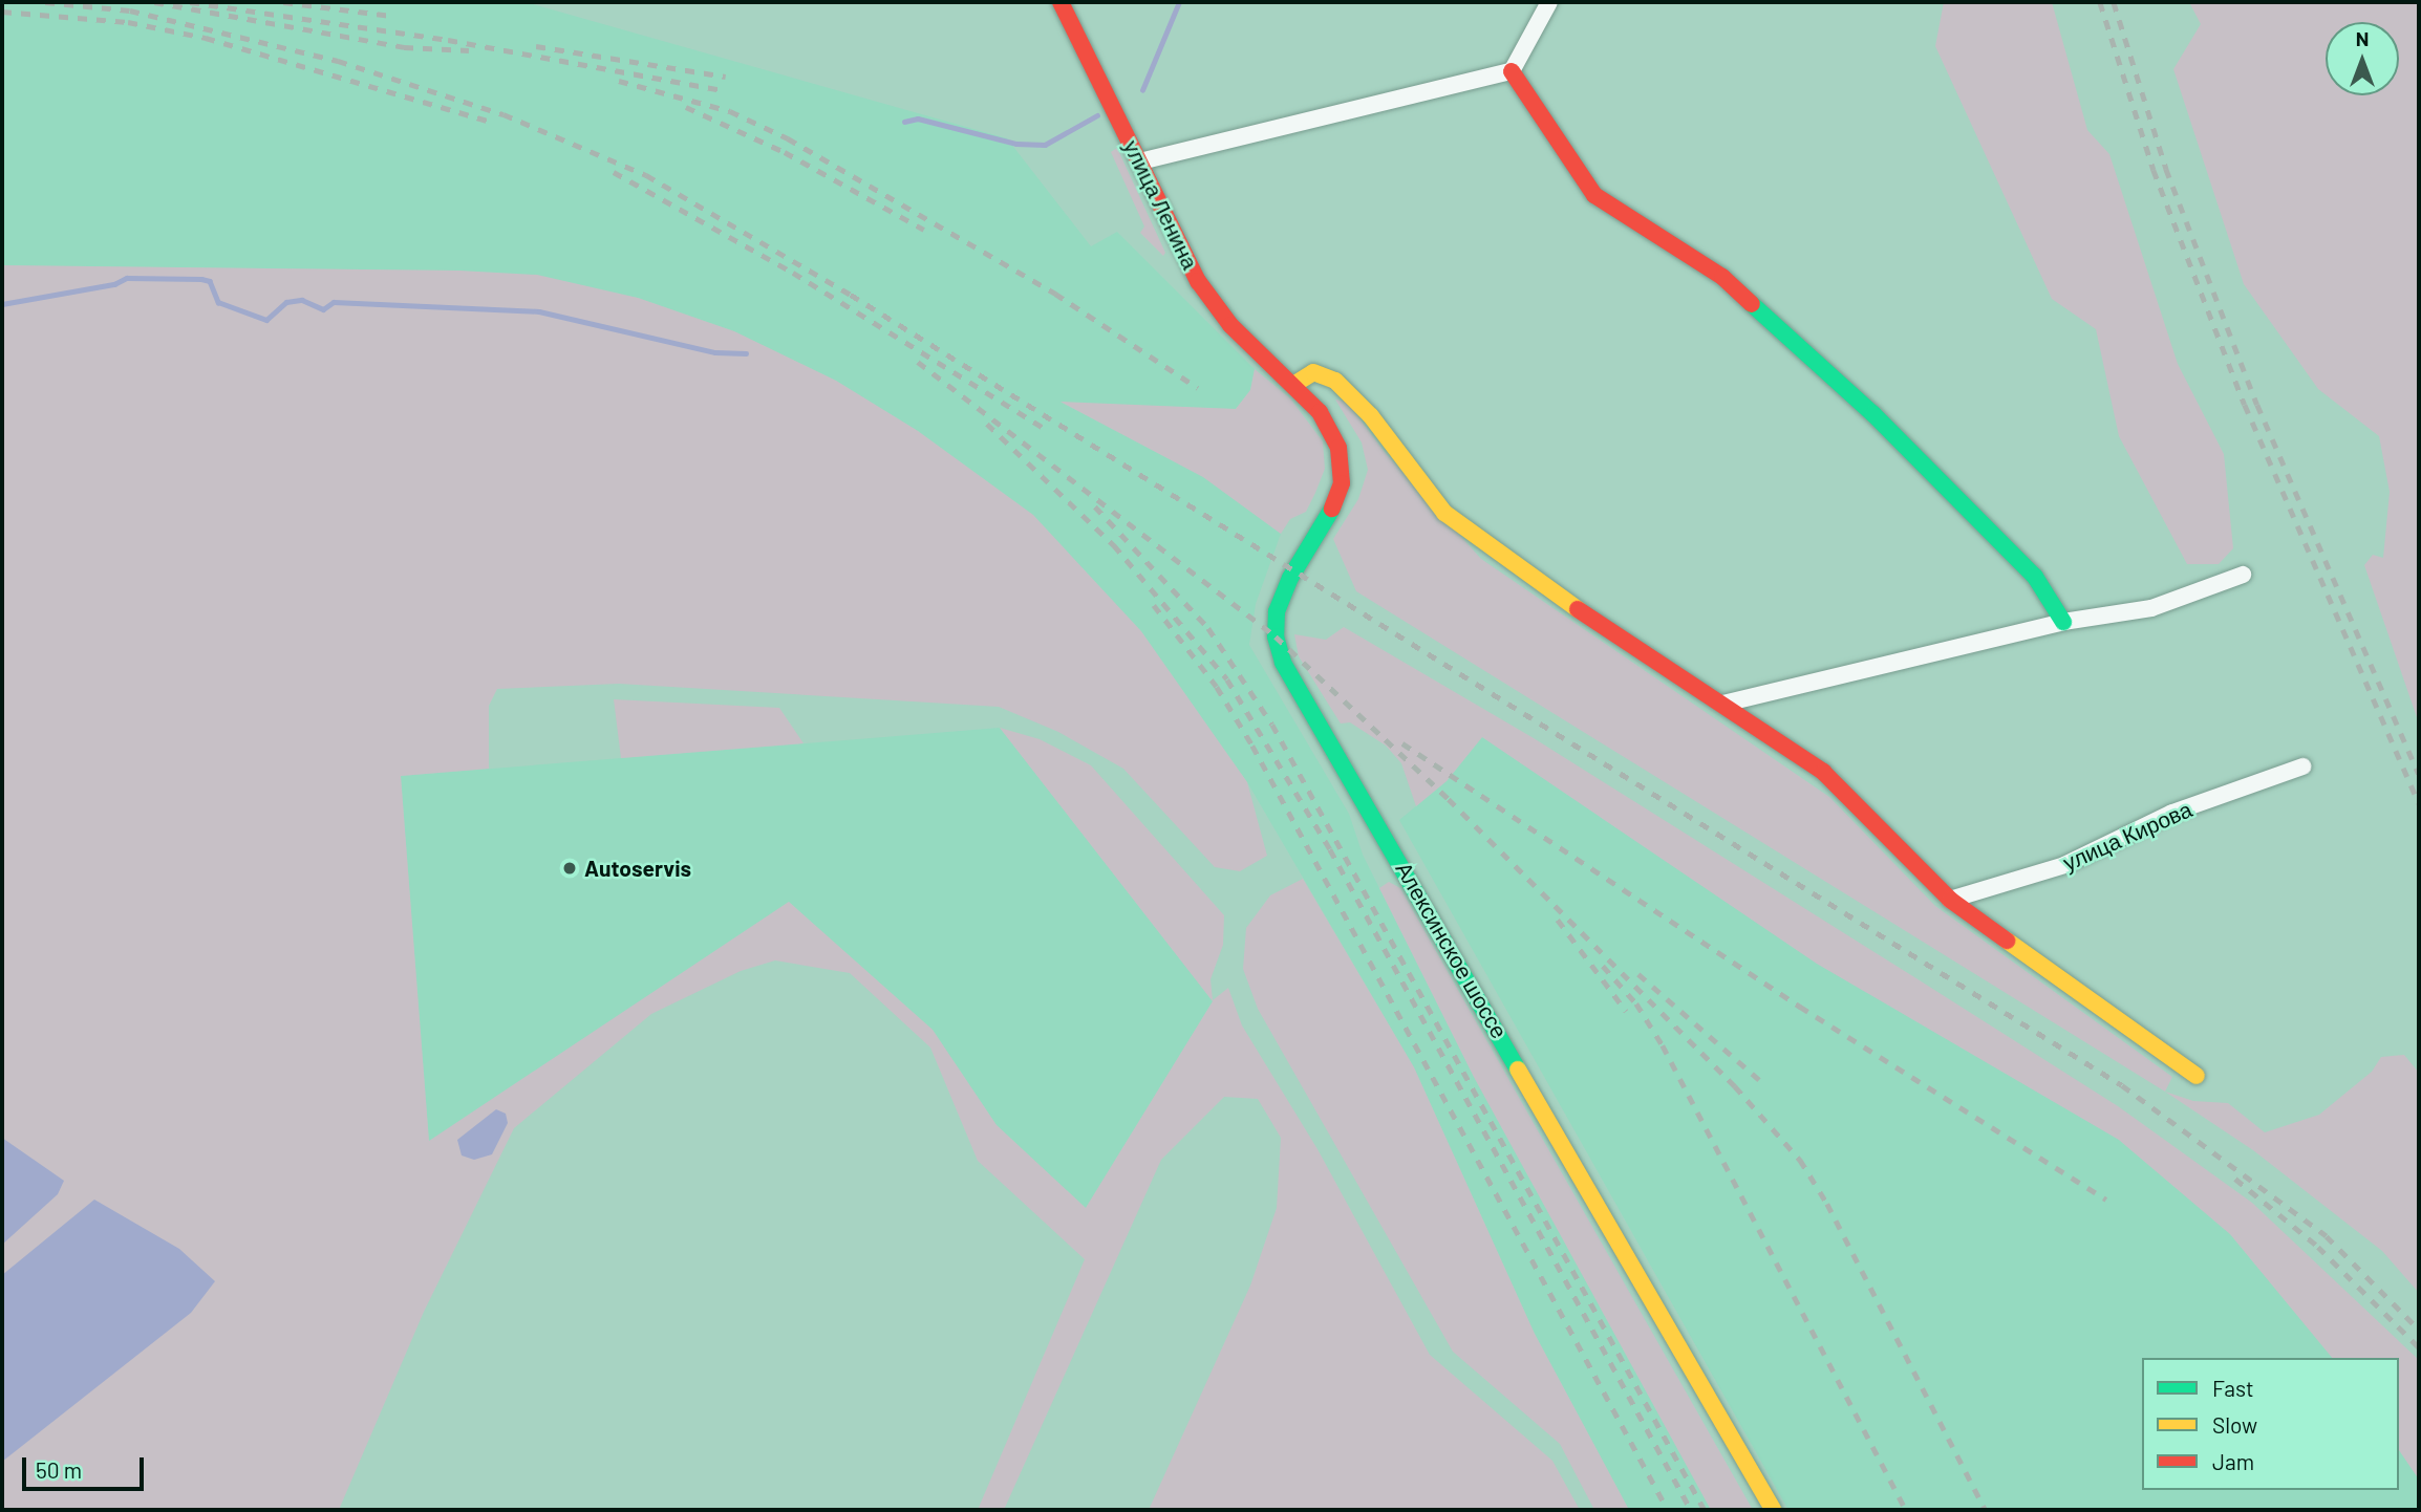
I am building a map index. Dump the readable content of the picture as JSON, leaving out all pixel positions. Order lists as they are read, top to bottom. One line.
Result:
{"streets":{"street":["улица Ленина","улица Кирова","Алексинское шоссе"]},"crossings":[["улица Ленина","Алексинское шоссе"]],"places":["Autoservis"],"legend":["Fast","Slow","Jam"],"scale_bar":"50 m","north":"top"}
